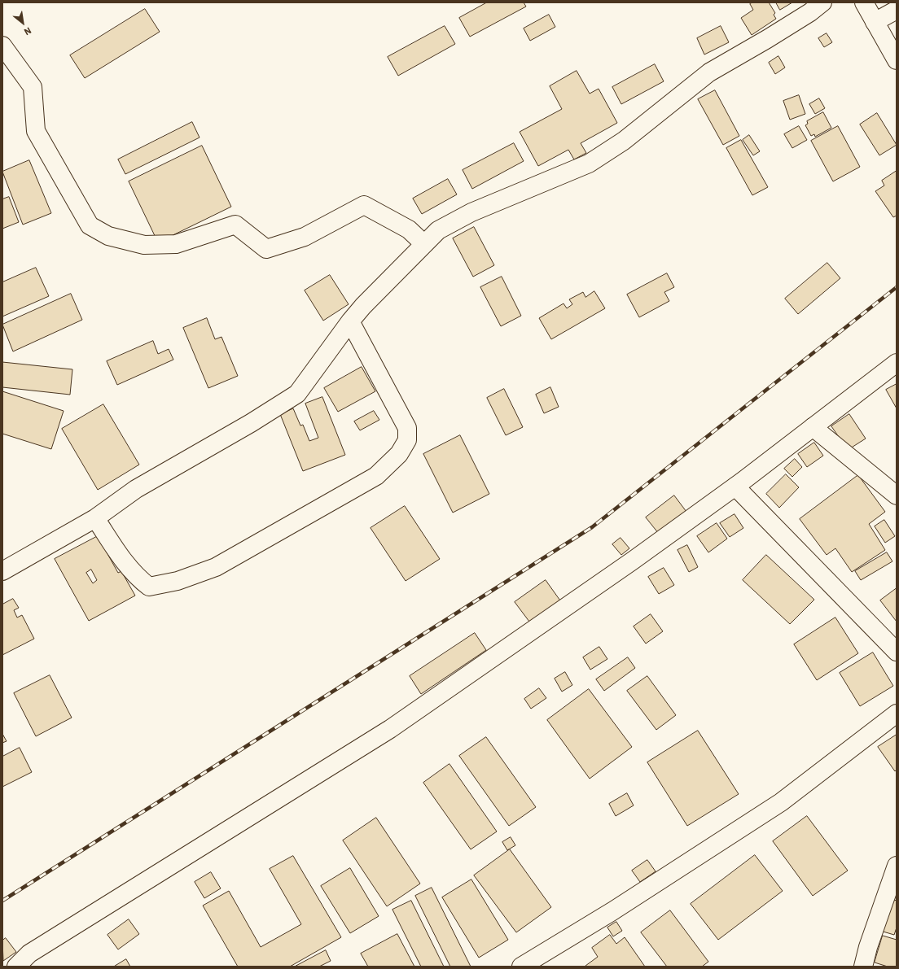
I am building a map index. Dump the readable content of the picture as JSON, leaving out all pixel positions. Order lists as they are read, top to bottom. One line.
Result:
{"north":"bottom right"}
